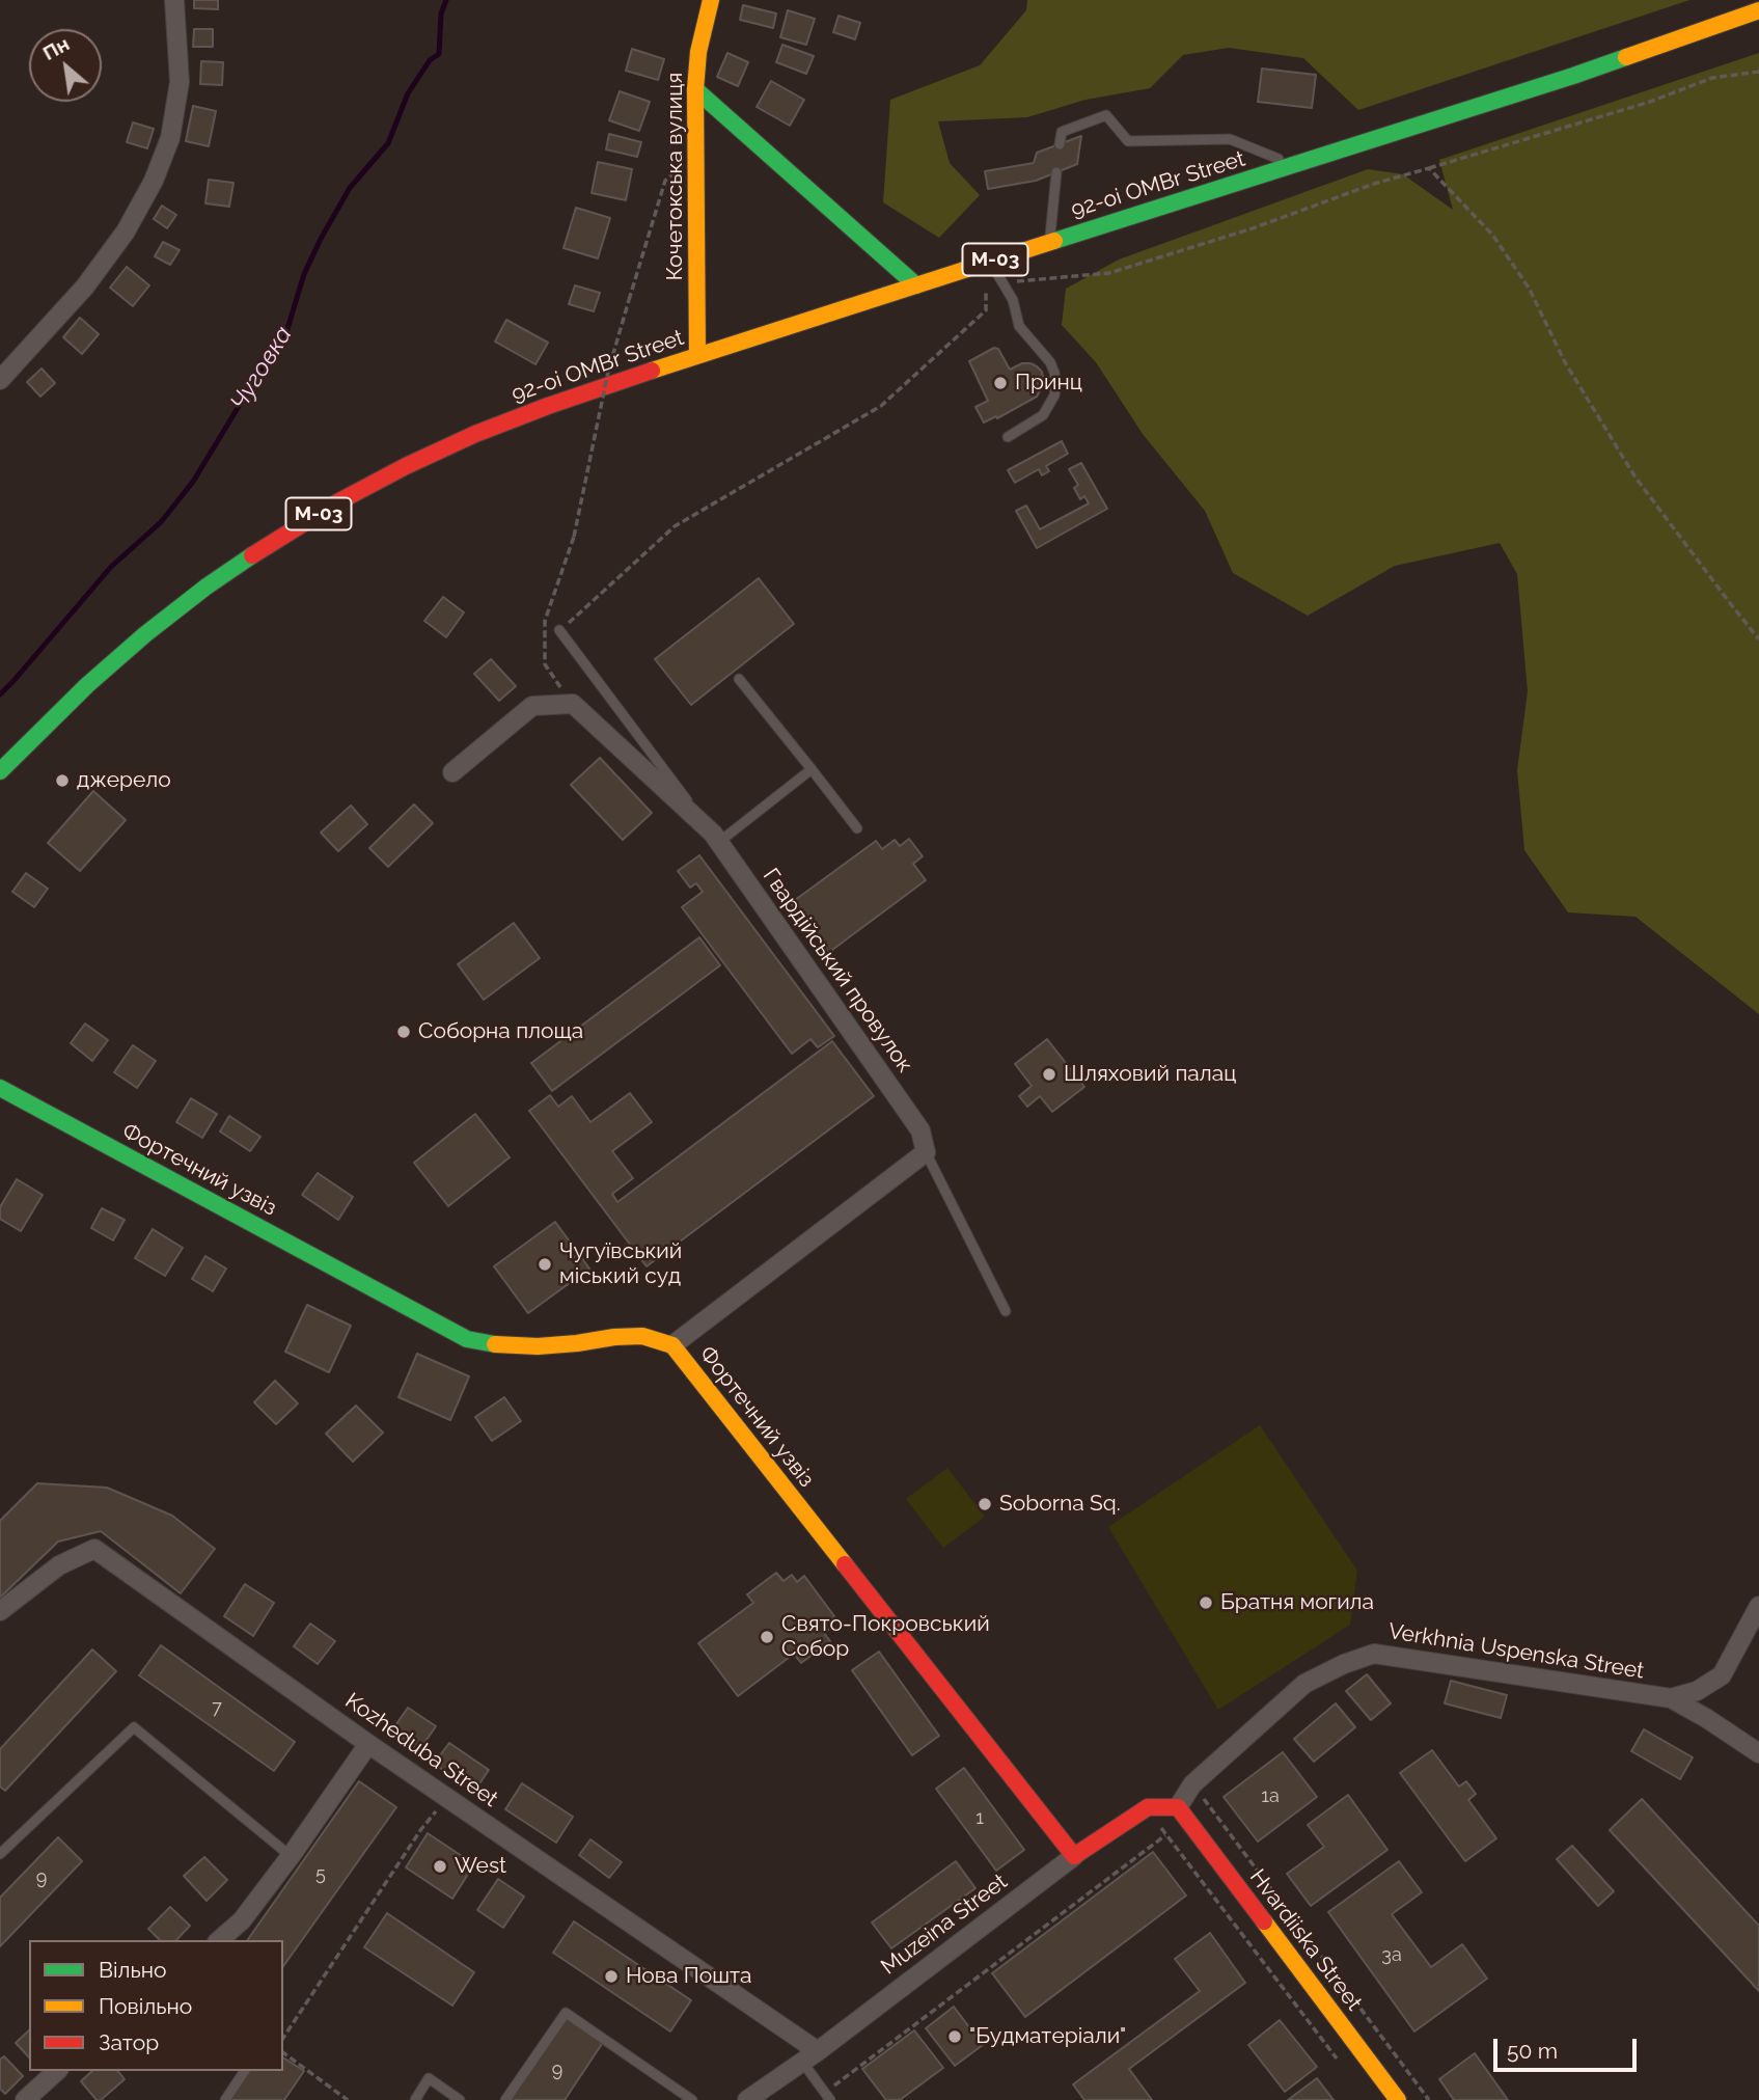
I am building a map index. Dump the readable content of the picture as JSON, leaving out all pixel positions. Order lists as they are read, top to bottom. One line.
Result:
{"streets":{"main road":["Кочетокська вулиця","92-oi OMBr Street","М-03","Фортечний узвіз","Muzeina Street","Hvardiiska Street"],"street":["Гвардійський провулок","Verkhnia Uspenska Street","Kozheduba Street"]},"crossings":[["Кочетокська вулиця","92-oi OMBr Street"],["92-oi OMBr Street","М-03"],["Фортечний узвіз","Muzeina Street"],["Verkhnia Uspenska Street","Hvardiiska Street"],["Kozheduba Street","Muzeina Street"]],"water":["Чуговка"],"places":["Принц","джерело","Соборна площа","Шляховий палац","Чугуївський міський суд","Soborna Sq.","Братня могила","Свято-Покровський Собор","West","Нова Пошта","\"Будматеріали\""],"house_numbers":["7","1а","1","5","9","3а","9"],"legend":["Вільно","Повільно","Затор"],"scale_bar":"50 m","north":"top left"}
